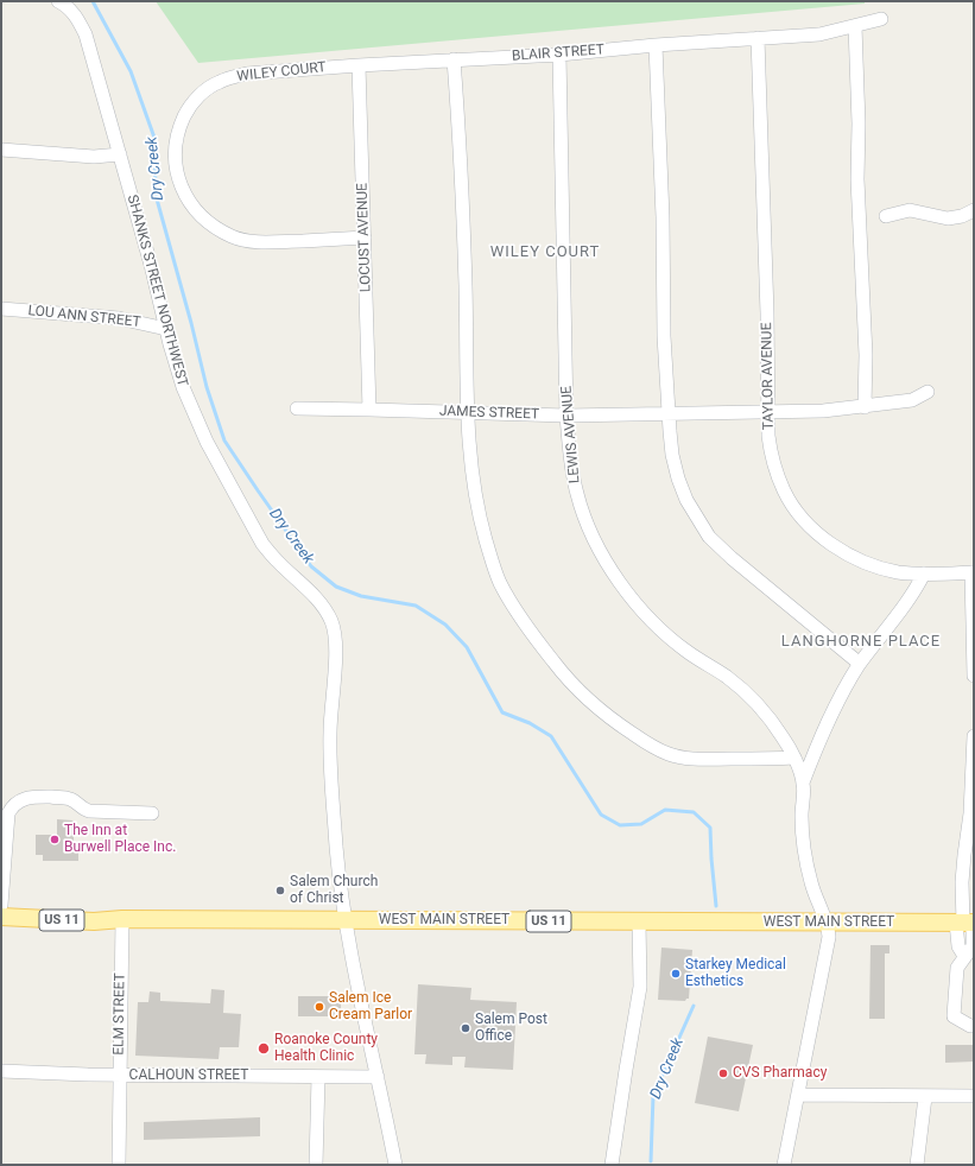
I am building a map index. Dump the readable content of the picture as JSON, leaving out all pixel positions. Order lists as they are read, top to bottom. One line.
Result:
{"streets":{"main road":["US 11","WEST MAIN STREET"],"street":["BLAIR STREET","WILEY COURT","LOCUST AVENUE","SHANKS STREET NORTHWEST","LOU ANN STREET","TAYLOR AVENUE","JAMES STREET","LEWIS AVENUE","ELM STREET","CALHOUN STREET"]},"crossings":[["BLAIR STREET","WILEY COURT"],["BLAIR STREET","LOCUST AVENUE"],["BLAIR STREET","TAYLOR AVENUE"],["BLAIR STREET","LEWIS AVENUE"],["WILEY COURT","LOCUST AVENUE"],["LOCUST AVENUE","JAMES STREET"],["SHANKS STREET NORTHWEST","LOU ANN STREET"],["SHANKS STREET NORTHWEST","WEST MAIN STREET"],["SHANKS STREET NORTHWEST","CALHOUN STREET"],["TAYLOR AVENUE","JAMES STREET"],["JAMES STREET","LEWIS AVENUE"],["LEWIS AVENUE","WEST MAIN STREET"],["WEST MAIN STREET","ELM STREET"],["ELM STREET","CALHOUN STREET"]],"districts":["WILEY COURT","LANGHORNE PLACE"],"water":["Dry Creek"],"places":["The Inn at Burwell Place Inc.","Salem Church of Christ","Starkey Medical Esthetics","Salem Ice Cream Parlor","Salem Post Office","Roanoke County Health Clinic","CVS Pharmacy"]}
